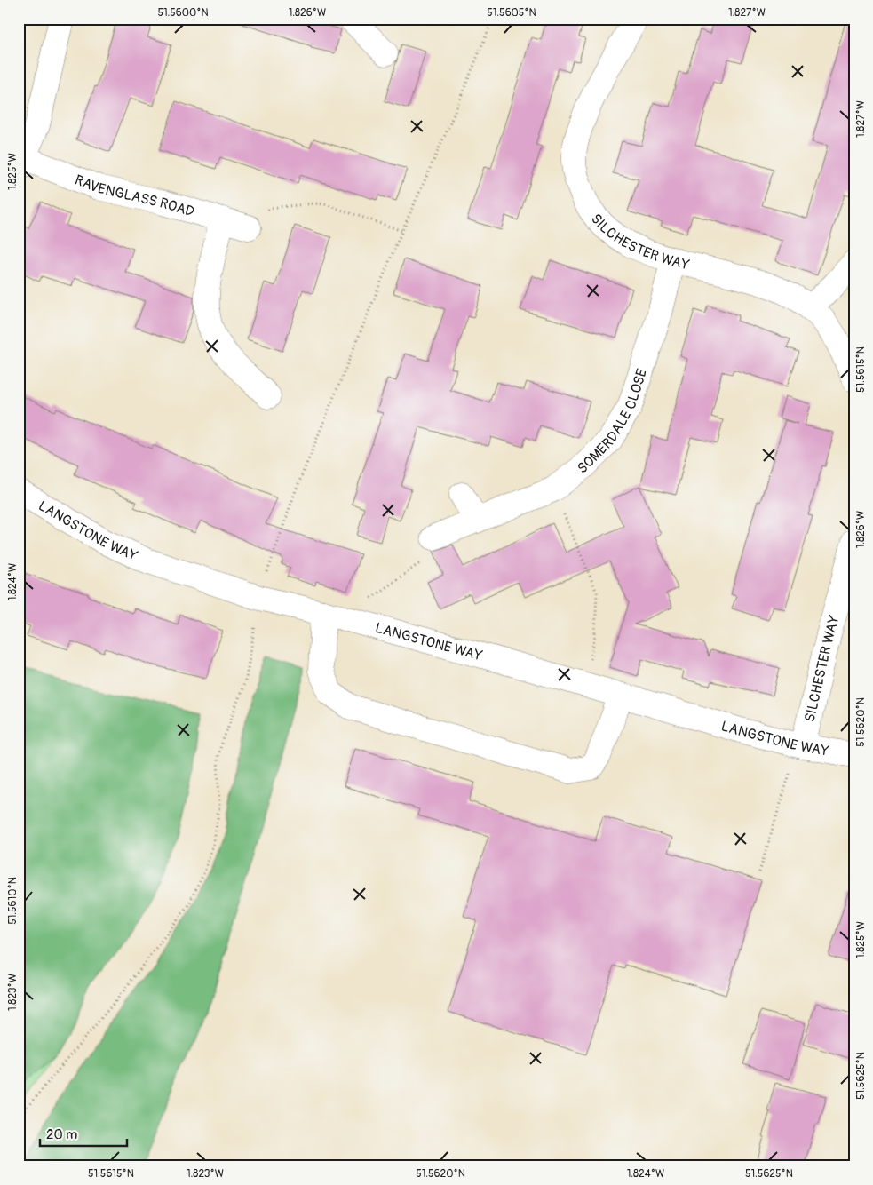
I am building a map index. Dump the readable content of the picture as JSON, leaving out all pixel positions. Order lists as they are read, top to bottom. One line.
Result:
{"streets":{"street":["RAVENGLASS ROAD","SILCHESTER WAY","SOMERDALE CLOSE","LANGSTONE WAY"]},"crossings":[["SILCHESTER WAY","SOMERDALE CLOSE"],["SILCHESTER WAY","LANGSTONE WAY"]],"scale_bar":"20 m","coordinates":["51.5600°N","1.826°W","51.5605°N","1.827°W","1.825°W","51.5615°N","1.824°W","51.5620°N","51.5610°N","1.823°W","51.5625°N"]}
